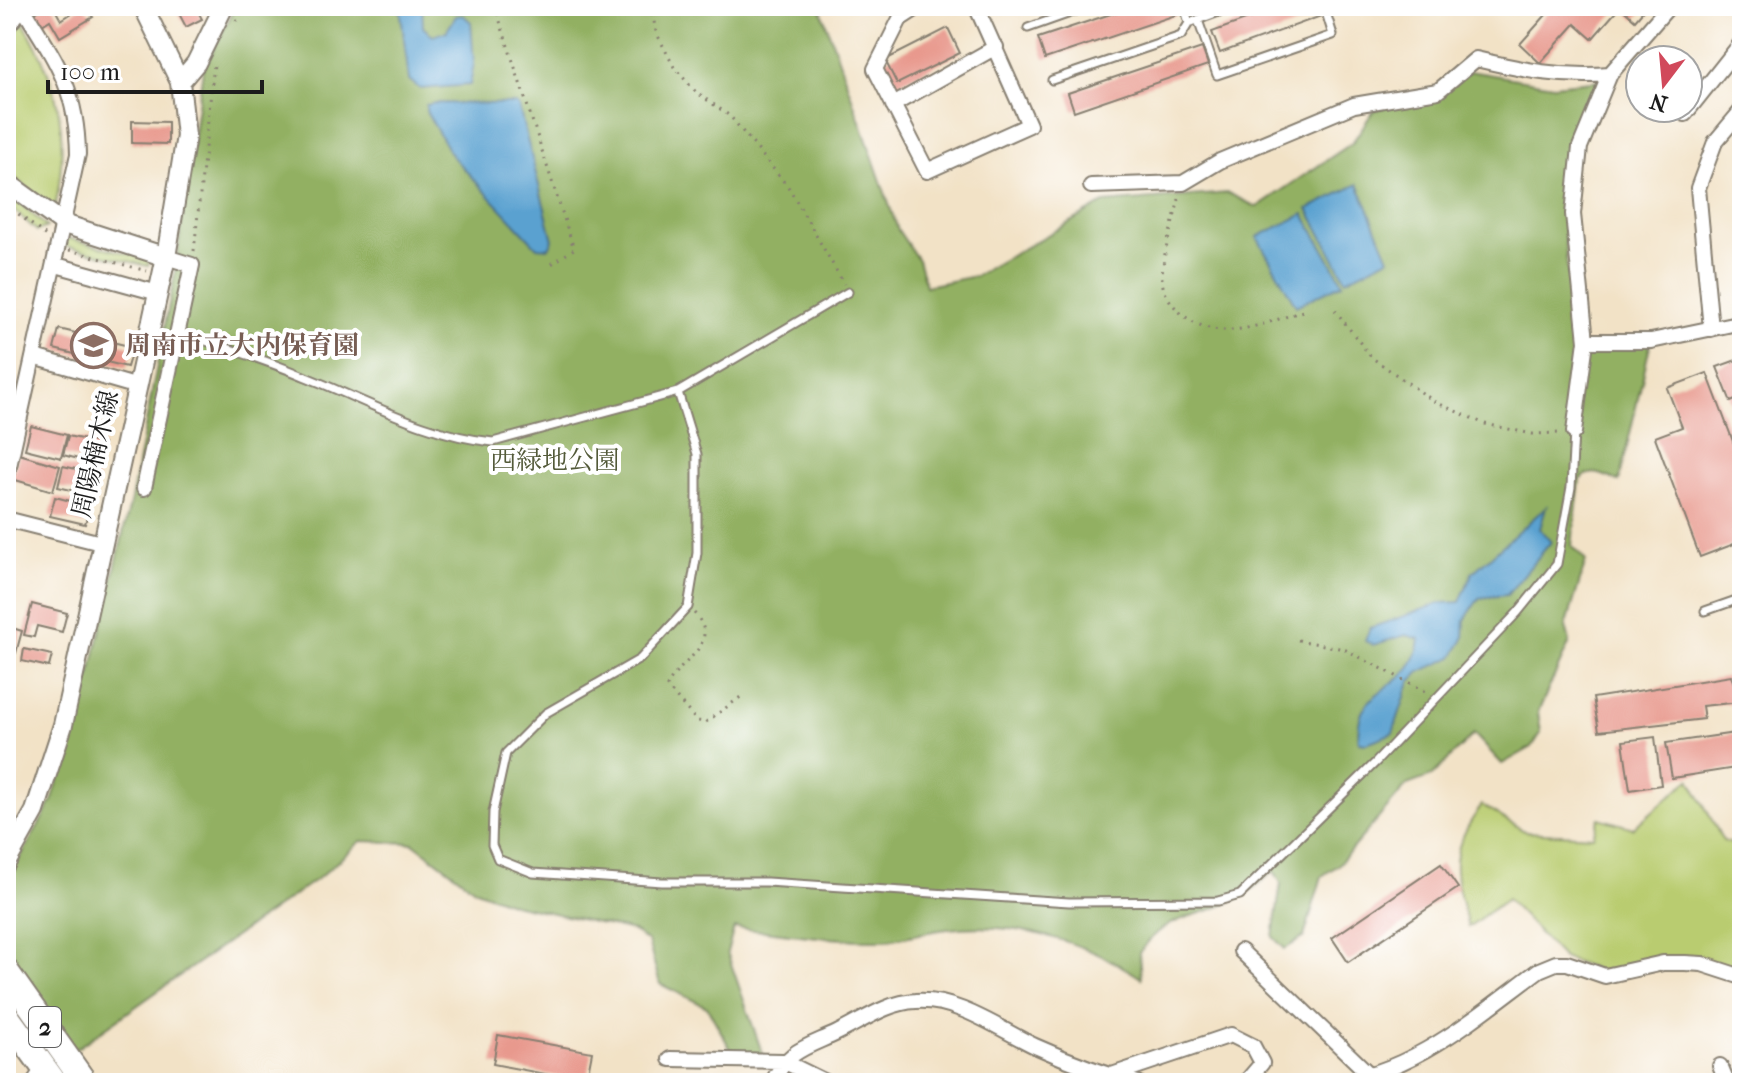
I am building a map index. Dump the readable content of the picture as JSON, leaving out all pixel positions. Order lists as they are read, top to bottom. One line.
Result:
{"streets":{"highway":["2"],"street":["周陽楠木線"]},"parks":["西緑地公園"],"places":{"school or university":["周南市立大内保育園"]},"scale_bar":"100 m","north":"bottom"}
